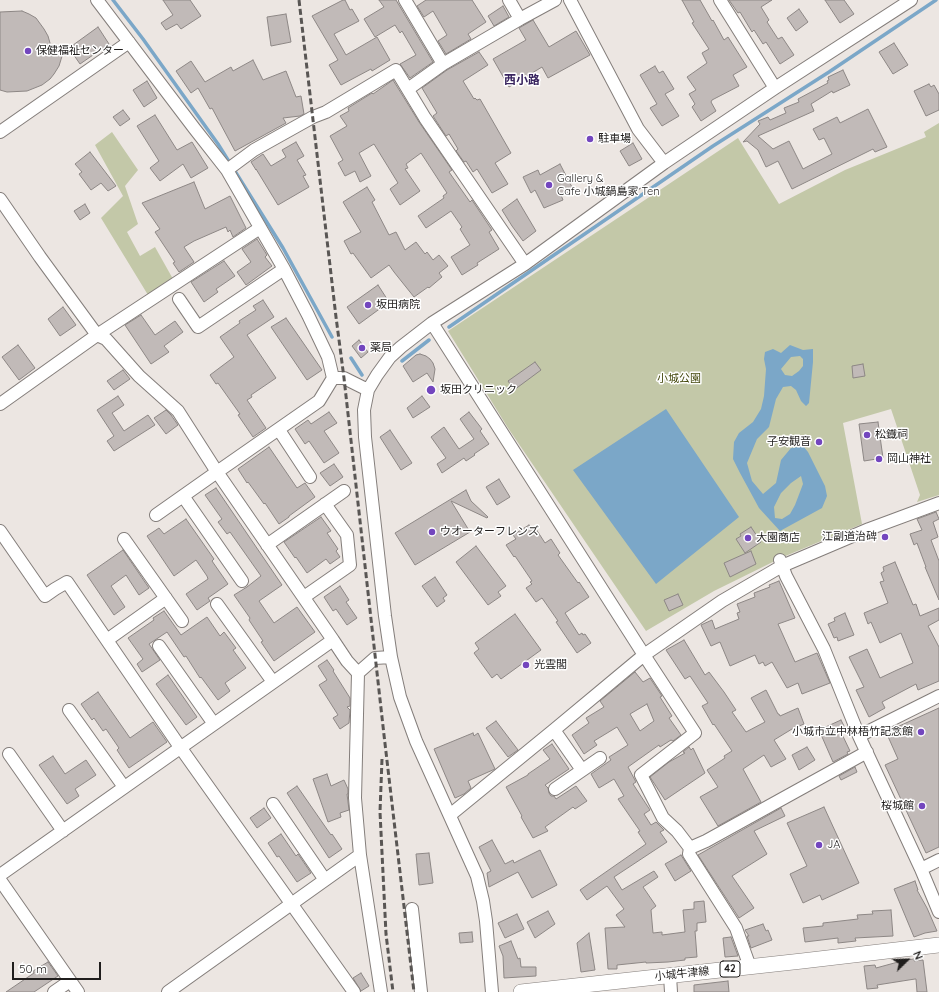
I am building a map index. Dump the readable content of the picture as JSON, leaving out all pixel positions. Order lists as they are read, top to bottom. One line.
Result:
{"streets":{"main road":["42","小城牛津線"]},"districts":["西小路"],"parks":["小城公園"],"places":["保健福祉センター","駐車場","Gallery & Cafe 小城鍋島家 Ten","坂田病院","薬局","坂田クリニック","松鐡祠","子安観音","岡山神社","ウオーターフレンズ","江副道治碑","大園商店","光雲閣","小城市立中林梧竹記念館","桜城館","JA"],"scale_bar":"50 m","north":"top right"}
